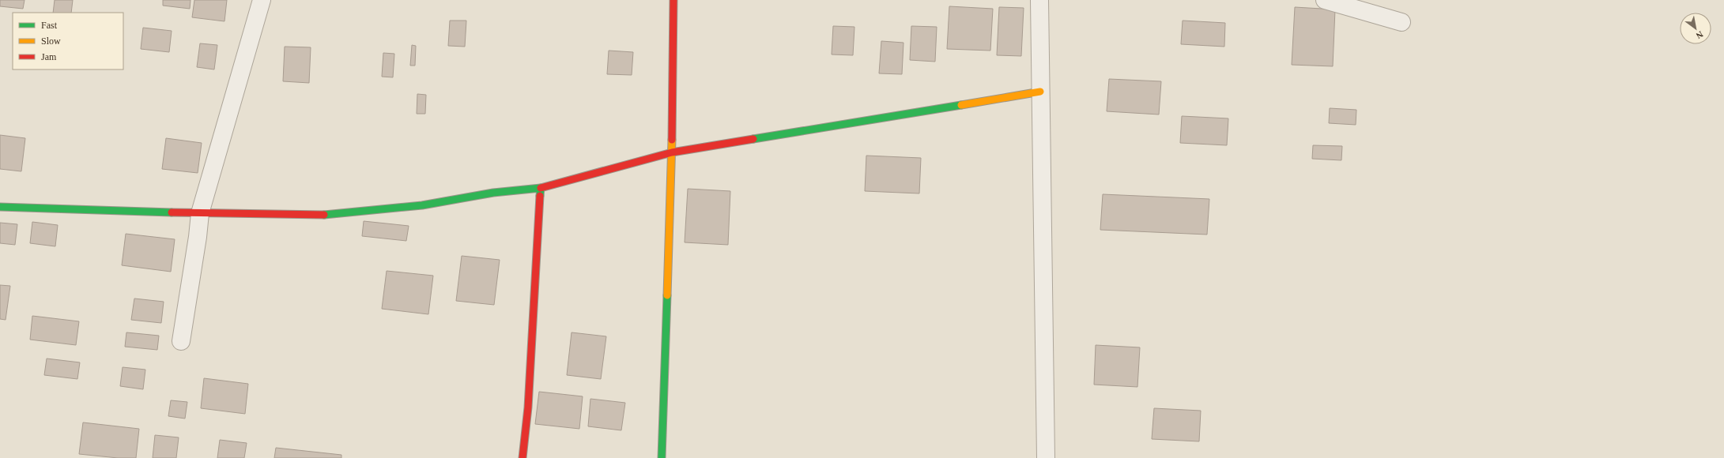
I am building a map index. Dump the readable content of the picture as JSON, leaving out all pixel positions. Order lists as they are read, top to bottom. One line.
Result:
{"legend":["Fast","Slow","Jam"],"north":"bottom right"}
